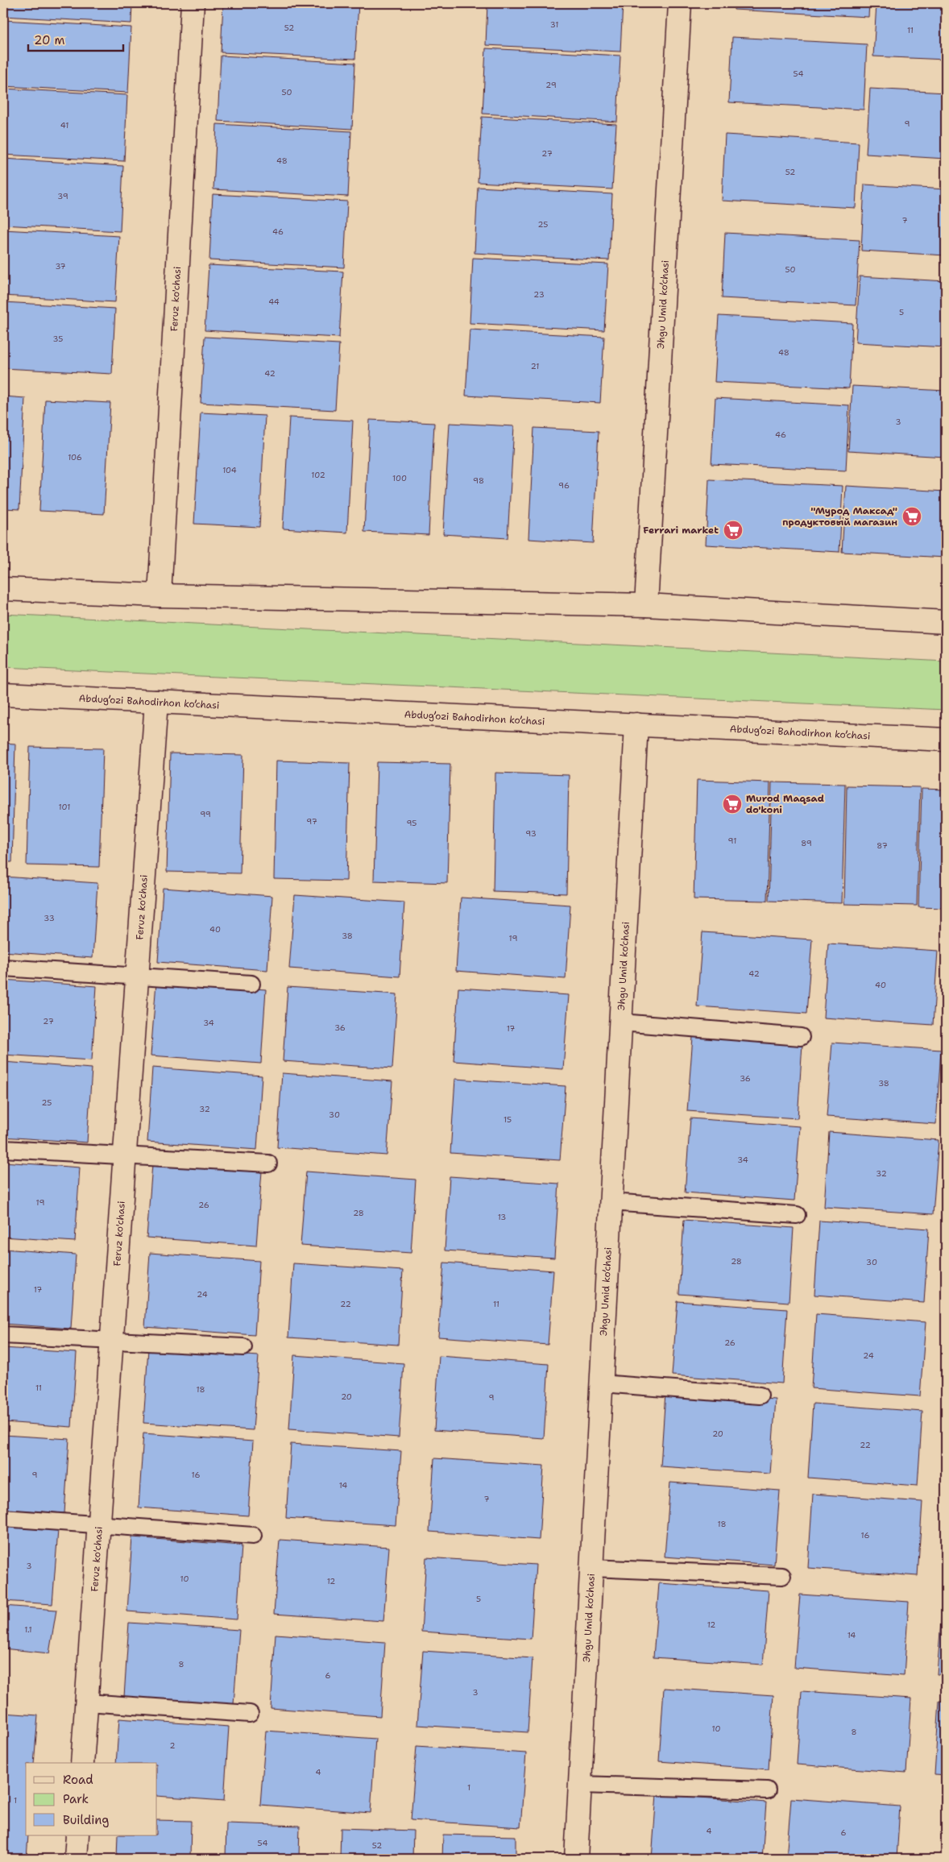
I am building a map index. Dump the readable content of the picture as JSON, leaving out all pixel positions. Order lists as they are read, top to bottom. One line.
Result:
{"streets":{"street":["Feruz ko'chasi","Эhgu Umid ko’chasi","Abdug’ozi Bahodirhon ko’chasi"]},"crossings":[["Feruz ko'chasi","Abdug’ozi Bahodirhon ko’chasi"],["Эhgu Umid ko’chasi","Abdug’ozi Bahodirhon ko’chasi"]],"places":{"supermarket":["\"Мурод Максад\" продуктовый магазин","Ferrari market","Murod Maqsad do'koni"]},"house_numbers":["31","52","11","54","29","50","9","41","27","48","52","39","7","25","46","37","50","23","44","5","35","48","21","42","3","46","106","104","102","100","98","96","101","99","97","95","93","91","89","87","33","40","38","19","42","40","27","34","36","17","36","38","25","32","30","15","34","32","19","26","28","13","28","30","17","24","22","11","26","24","11","18","20","9","20","22","9","16","14","7","18","16","3","10","12","5","12","1.1","14","8","6","3","10","8","2","4","1","1","4","6","54","52"],"legend":["Road","Park","Building"],"scale_bar":"20 m"}
